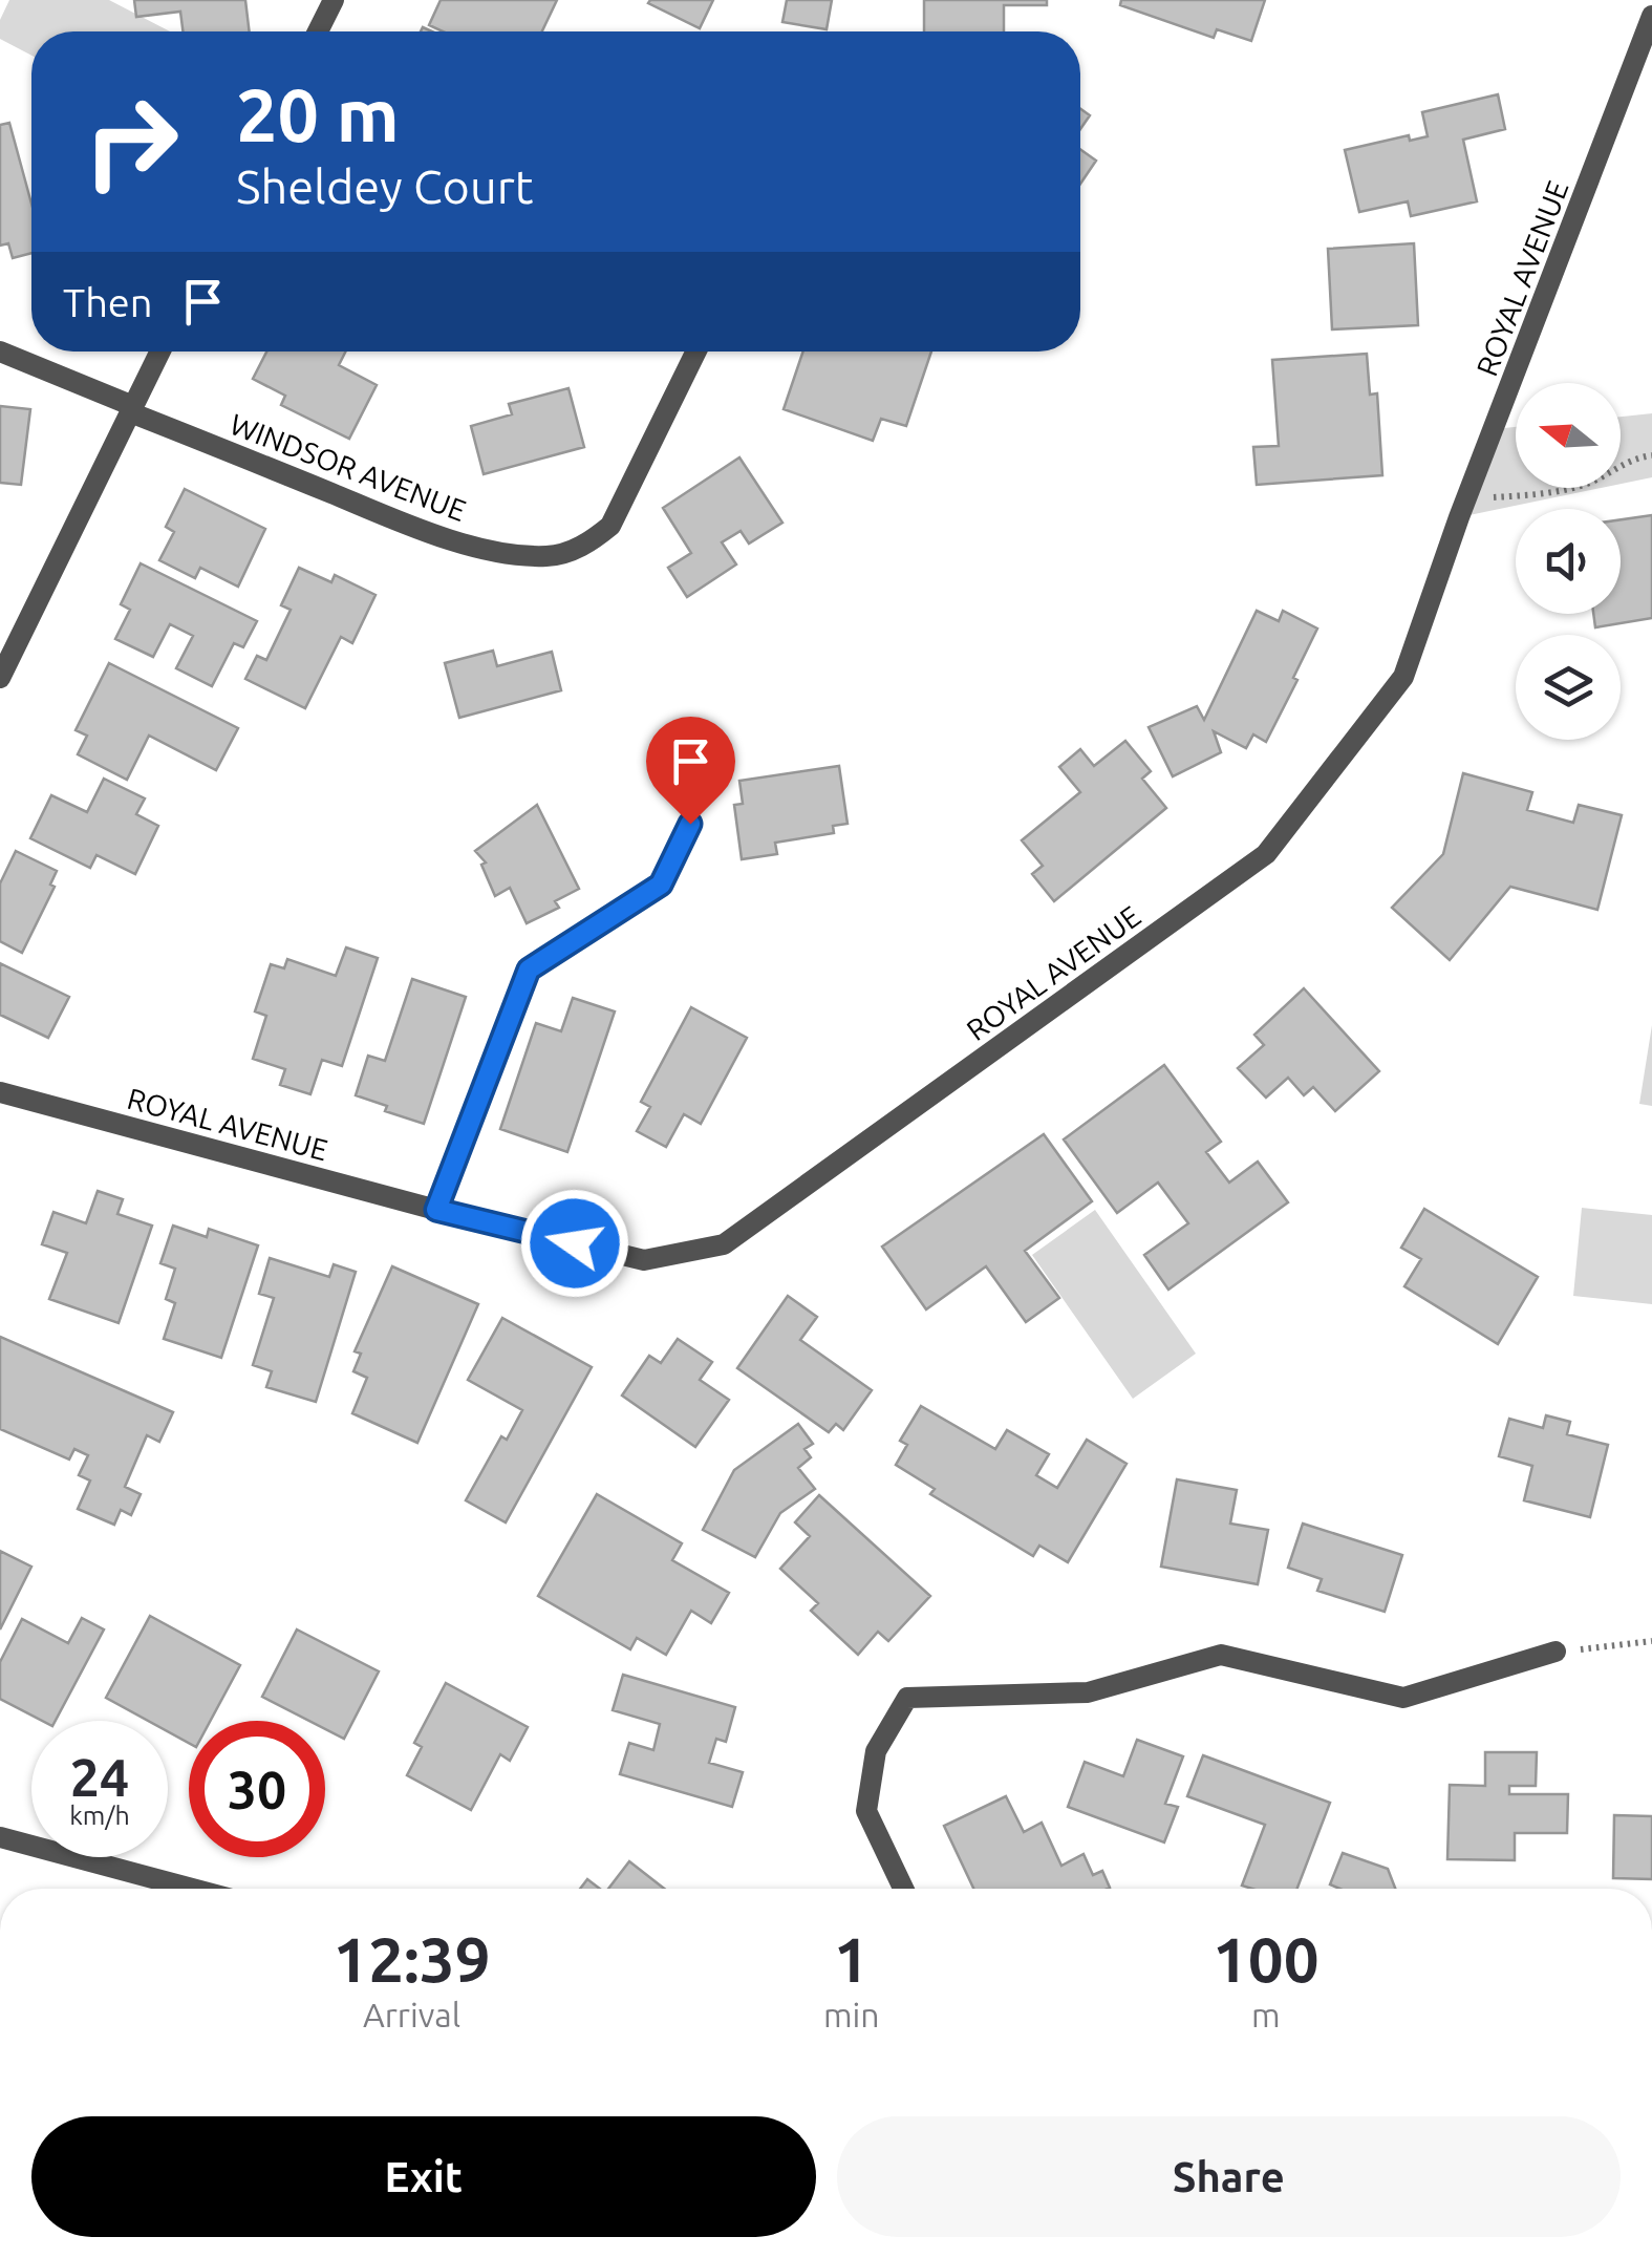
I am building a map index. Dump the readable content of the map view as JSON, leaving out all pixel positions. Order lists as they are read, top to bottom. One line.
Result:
{"streets":{"street":["ROYAL AVENUE","WINDSOR AVENUE"]},"north":"left","page":{"turn":["20 m","Sheldey Court"],"then":"Then","speed":"24 km/h","limit":"30","eta":["12:39","Arrival","1","min","100","m"],"buttons":["Exit","Share"]}}
